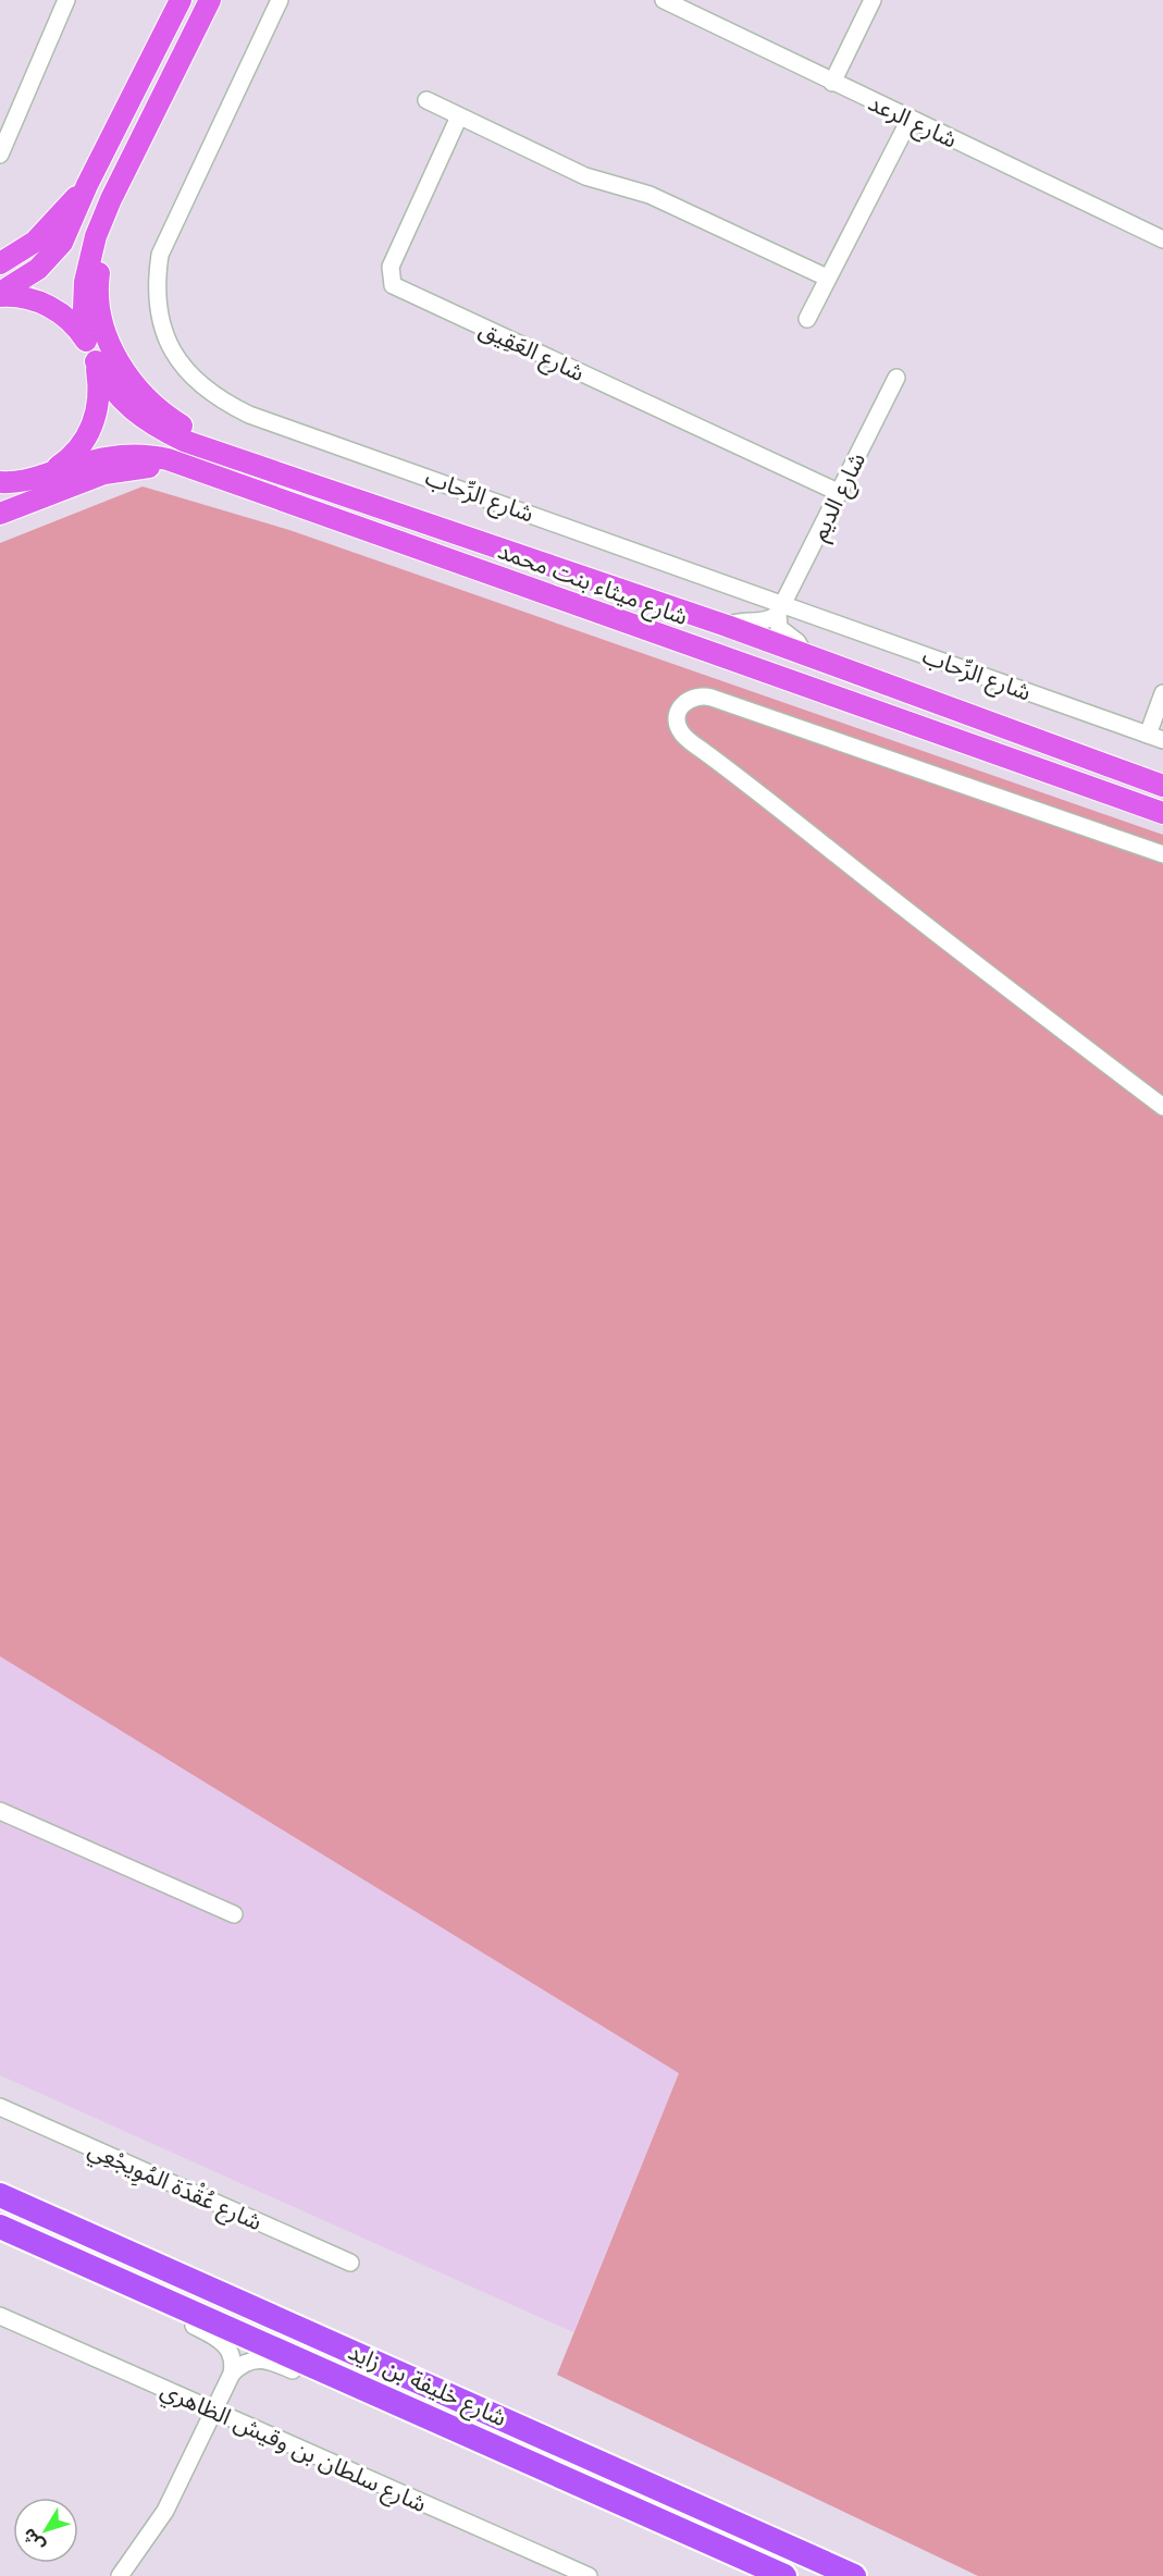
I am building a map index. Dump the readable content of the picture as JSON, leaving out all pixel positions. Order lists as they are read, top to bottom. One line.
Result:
{"streets":{"highway":["شارع خليفة بن زايد"],"main road":["شارع ميثاء بنت محمد"],"street":["شارع الرعد","شارع العَقِيق","شارع الرِّحاب","شارع الديم","شارع عُقْدَة المُوِيجْعِي","شارع سلطان بن وقيش الظاهري"]},"crossings":[["شارع العَقِيق","شارع الديم"],["شارع الرِّحاب","شارع الديم"]],"north":"bottom left"}
